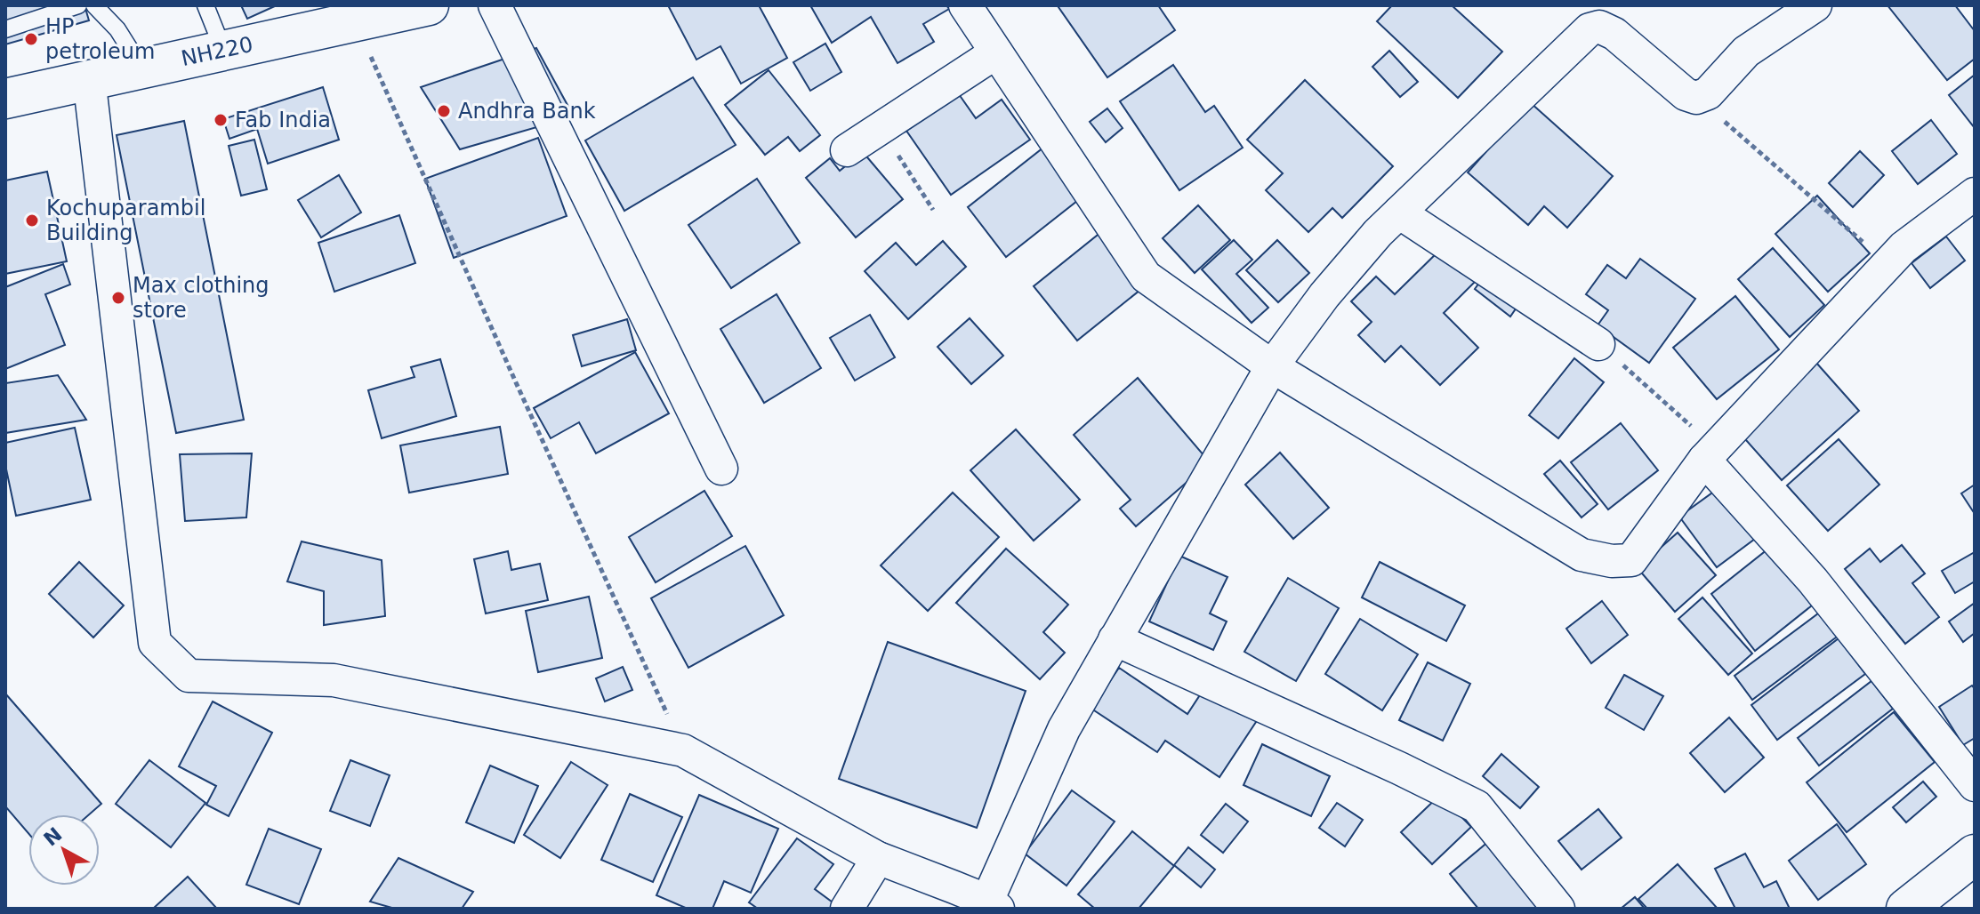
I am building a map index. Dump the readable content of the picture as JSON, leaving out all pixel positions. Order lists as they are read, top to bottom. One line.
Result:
{"streets":{"main road":["NH220"]},"places":["HP petroleum","Andhra Bank","Fab India","Kochuparambil Building","Max clothing store"],"north":"top left"}
